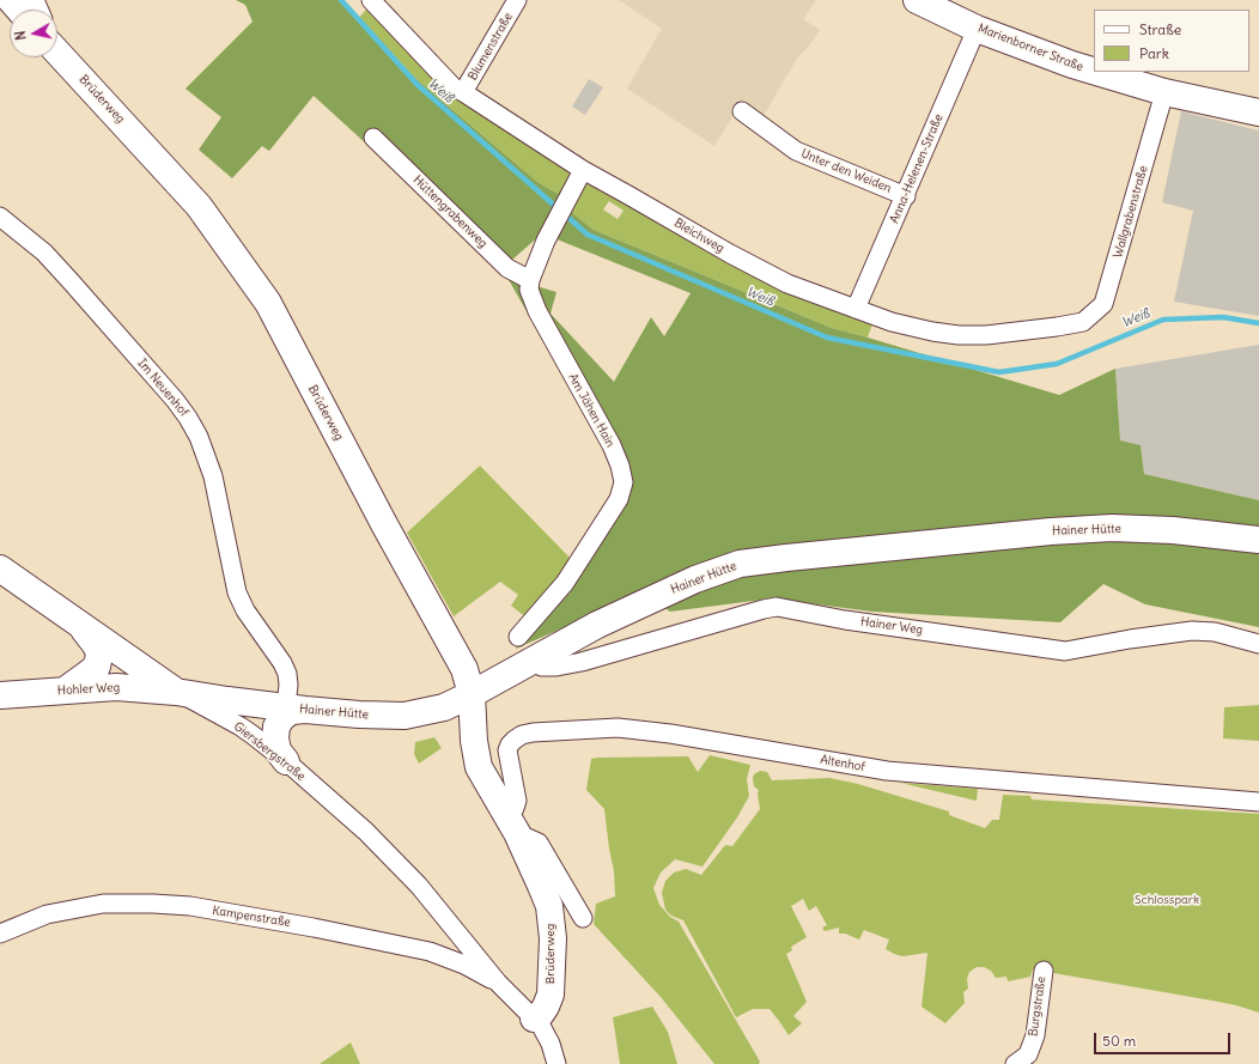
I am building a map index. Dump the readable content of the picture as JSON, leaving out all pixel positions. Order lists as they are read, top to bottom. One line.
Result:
{"streets":{"street":["Blumenstraße","Marienborner Straße","Brüderweg","Anna-Helenen-Straße","Unter den Weiden","Hüttengrabenweg","Wallgrabenstraße","Bleichweg","Im Neuenhof","Am Jähen Hain","Hainer Hütte","Hainer Weg","Hohler Weg","Giersbergstraße","Altenhof","Kampenstraße","Burgstraße"]},"crossings":[["Blumenstraße","Bleichweg"],["Marienborner Straße","Anna-Helenen-Straße"],["Marienborner Straße","Wallgrabenstraße"],["Brüderweg","Hainer Hütte"],["Brüderweg","Altenhof"],["Anna-Helenen-Straße","Unter den Weiden"],["Anna-Helenen-Straße","Bleichweg"],["Hüttengrabenweg","Am Jähen Hain"],["Wallgrabenstraße","Bleichweg"],["Im Neuenhof","Hainer Hütte"],["Hainer Hütte","Hainer Weg"],["Hainer Hütte","Hohler Weg"],["Hainer Hütte","Giersbergstraße"],["Hohler Weg","Giersbergstraße"],["Giersbergstraße","Kampenstraße"]],"water":["Weiß"],"parks":["Schlosspark"],"legend":["Straße","Park"],"scale_bar":"50 m","north":"left"}
